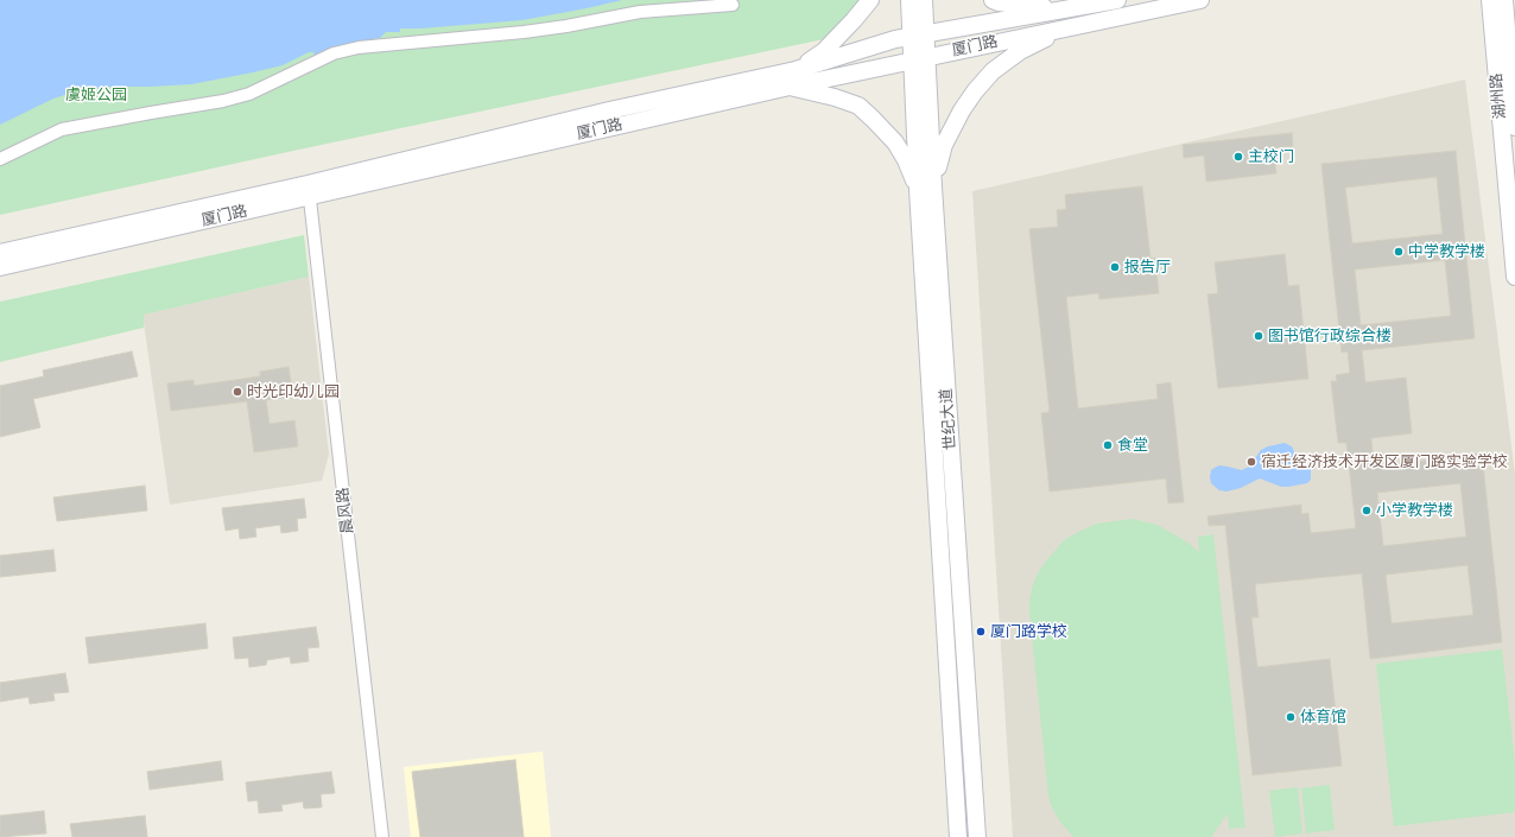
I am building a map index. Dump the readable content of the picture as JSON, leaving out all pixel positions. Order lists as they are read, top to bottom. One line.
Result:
{"streets":{"street":["厦门路","湖州路","世纪大道","晨风路"]},"crossings":[["厦门路","世纪大道"],["厦门路","晨风路"]],"parks":["虞姬公园"],"places":["主校门","中学教学楼","报告厅","图书馆行政综合楼","时光印幼儿园","食堂","宿迁经济技术开发区厦门路实验学校","小学教学楼","厦门路学校","体育馆"]}
